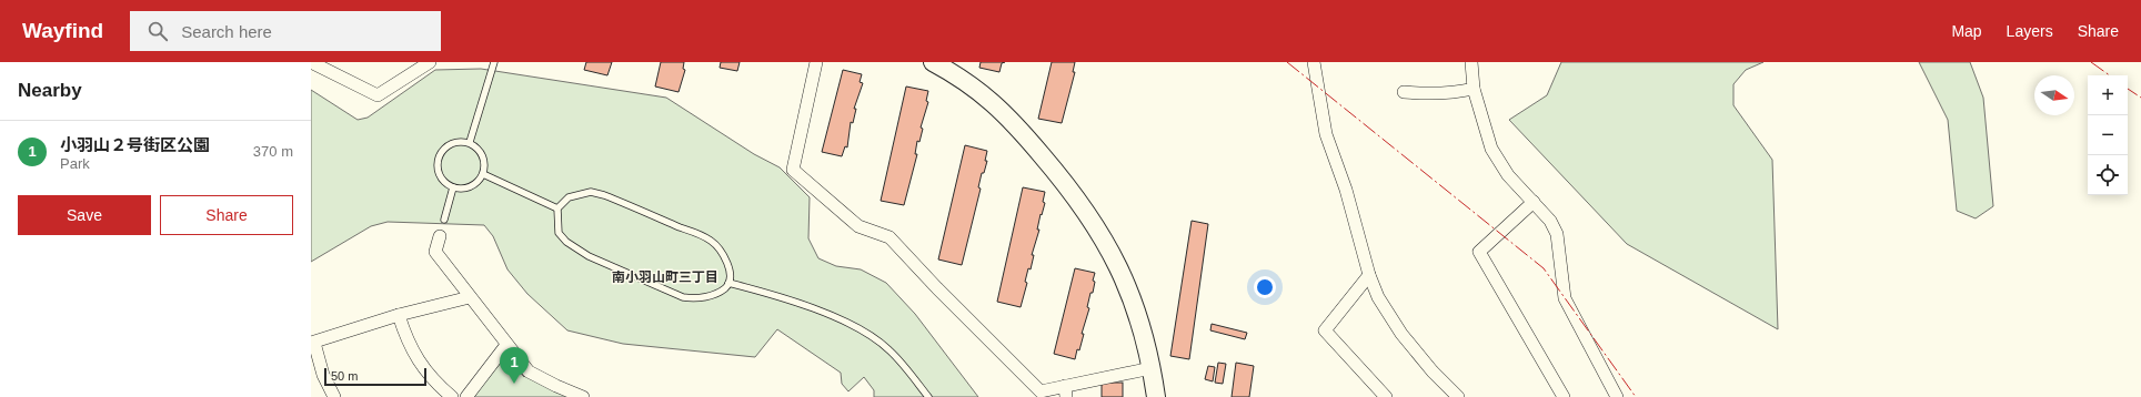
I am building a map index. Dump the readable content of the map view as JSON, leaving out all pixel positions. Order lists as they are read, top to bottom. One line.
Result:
{"districts":["南小羽山町三丁目"],"scale_bar":"50 m","north":"right","page":{"header":"Wayfind","search":"Search here","nav":["Map","Layers","Share"],"heading":"Nearby","map_buttons":["+","−"],"list":[{"mark":"1","name":"小羽山２号街区公園","note":"Park","value":"370 m"}],"buttons":["Save","Share"],"pins":"1","scale":"50 m"}}
